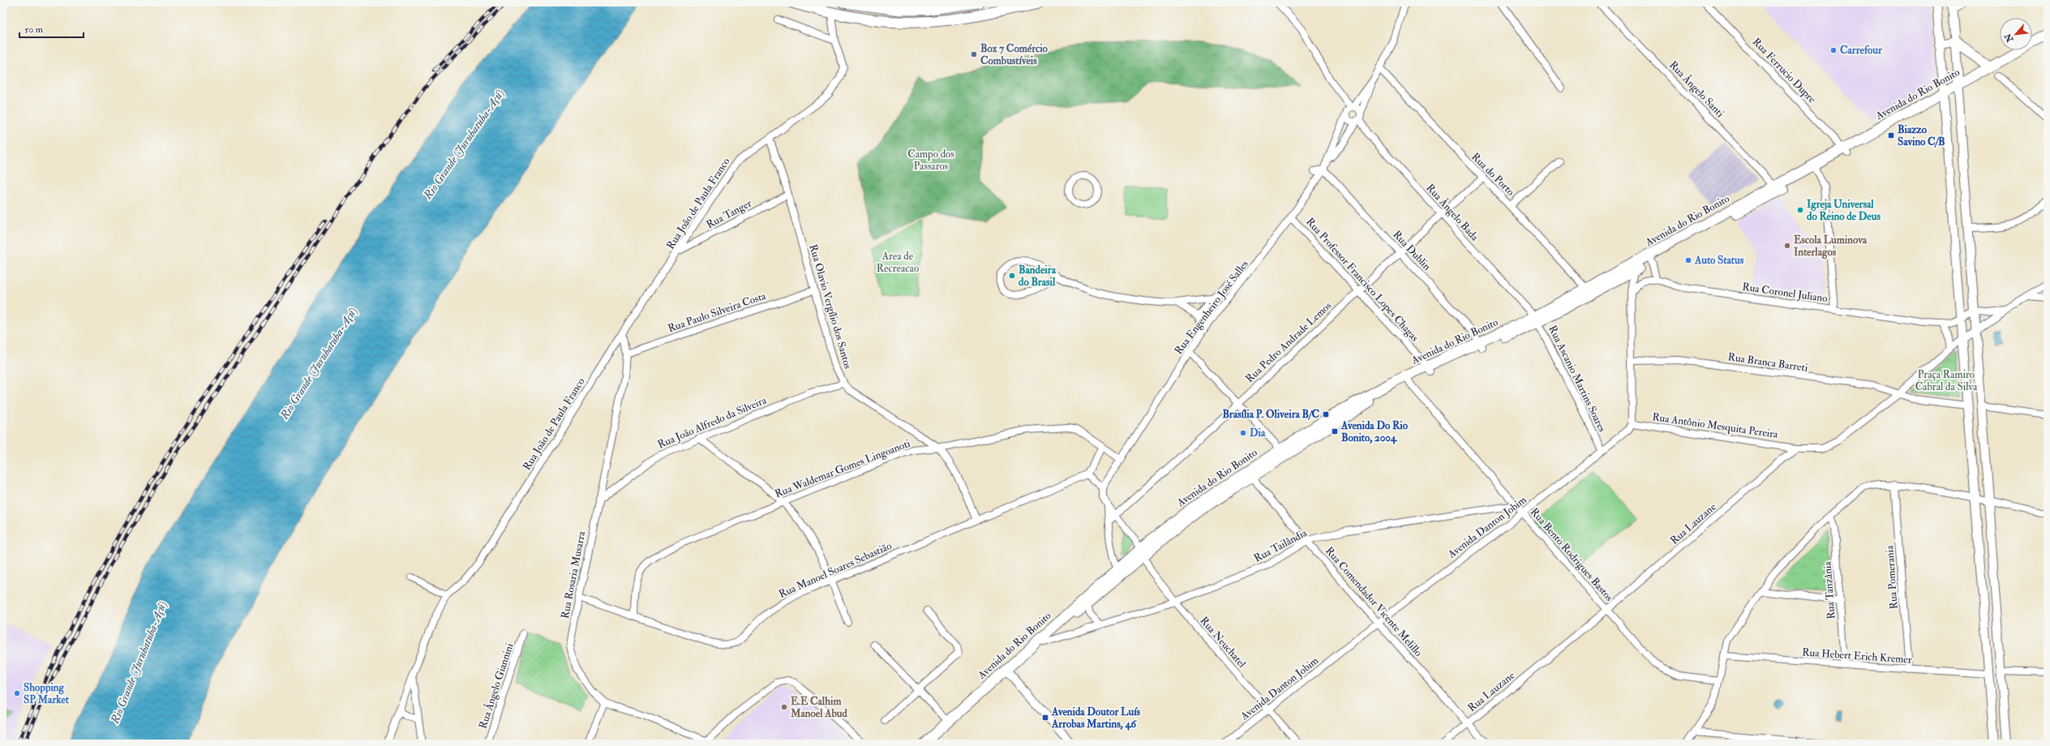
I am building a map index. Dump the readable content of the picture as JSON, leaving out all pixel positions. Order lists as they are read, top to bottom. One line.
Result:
{"streets":{"main road":["Avenida do Rio Bonito"],"street":["Rua Ferrucio Dupre","Rua Ângelo Santi","Rua do Porto","Rua João de Paula Franco","Rua Ângelo Bada","Rua Tanger","Rua Dublin","Rua Professor Francisco Lopes Chagas","Rua Coronel Juliano","Rua Olavio Vergílio dos Santos","Rua Engenheiro José Salles","Rua Paulo Silveira Costa","Rua Pedro Andrade Lemos","Rua Branca Barreti","Rua Ascanio Martins Soares","Rua João Alfredo da Silveira","Rua Antônio Mesquita Pereira","Rua Waldemar Gomes Lingoanoti","Rua Lauzane","Avenida Danton Jobim","Rua Tailândia","Rua Bento Rodrigues Bastos","Rua Manoel Soares Sebastião","Rua Rosaria Musarra","Rua Pomerania","Rua Tanzânia","Rua Comendador Vicente Melillo","Rua Neuchatel","Rua Hebert Erich Kremer","Rua Ângelo Giannini"]},"crossings":[["Rua Ferrucio Dupre","Avenida do Rio Bonito"],["Rua Ângelo Santi","Avenida do Rio Bonito"],["Avenida do Rio Bonito","Rua do Porto"],["Avenida do Rio Bonito","Rua Ângelo Bada"],["Avenida do Rio Bonito","Rua Dublin"],["Avenida do Rio Bonito","Rua Professor Francisco Lopes Chagas"],["Avenida do Rio Bonito","Rua Ascanio Martins Soares"],["Avenida do Rio Bonito","Rua Tailândia"],["Avenida do Rio Bonito","Rua Bento Rodrigues Bastos"],["Avenida do Rio Bonito","Rua Comendador Vicente Melillo"],["Avenida do Rio Bonito","Rua Neuchatel"],["Rua do Porto","Rua Engenheiro José Salles"],["Rua do Porto","Rua Pedro Andrade Lemos"],["Rua João de Paula Franco","Rua Tanger"],["Rua João de Paula Franco","Rua Olavio Vergílio dos Santos"],["Rua João de Paula Franco","Rua Rosaria Musarra"],["Rua Ângelo Bada","Rua Engenheiro José Salles"],["Rua Ângelo Bada","Rua Pedro Andrade Lemos"],["Rua Ângelo Bada","Rua Ascanio Martins Soares"],["Rua Tanger","Rua Olavio Vergílio dos Santos"],["Rua Dublin","Rua Engenheiro José Salles"],["Rua Dublin","Rua Pedro Andrade Lemos"],["Rua Professor Francisco Lopes Chagas","Rua Engenheiro José Salles"],["Rua Professor Francisco Lopes Chagas","Rua Pedro Andrade Lemos"],["Rua Olavio Vergílio dos Santos","Rua Paulo Silveira Costa"],["Rua Olavio Vergílio dos Santos","Rua João Alfredo da Silveira"],["Rua Olavio Vergílio dos Santos","Rua Waldemar Gomes Lingoanoti"],["Rua Olavio Vergílio dos Santos","Rua Manoel Soares Sebastião"],["Rua Engenheiro José Salles","Rua Waldemar Gomes Lingoanoti"],["Rua Paulo Silveira Costa","Rua Rosaria Musarra"],["Rua Pedro Andrade Lemos","Rua Neuchatel"],["Rua Ascanio Martins Soares","Avenida Danton Jobim"],["Rua João Alfredo da Silveira","Rua Rosaria Musarra"],["Rua Antônio Mesquita Pereira","Rua Lauzane"],["Rua Antônio Mesquita Pereira","Avenida Danton Jobim"],["Rua Waldemar Gomes Lingoanoti","Rua Manoel Soares Sebastião"],["Rua Lauzane","Rua Bento Rodrigues Bastos"],["Rua Lauzane","Rua Comendador Vicente Melillo"],["Avenida Danton Jobim","Rua Bento Rodrigues Bastos"],["Avenida Danton Jobim","Rua Comendador Vicente Melillo"],["Avenida Danton Jobim","Rua Neuchatel"],["Rua Tailândia","Rua Bento Rodrigues Bastos"],["Rua Tailândia","Rua Comendador Vicente Melillo"],["Rua Tailândia","Rua Neuchatel"],["Rua Manoel Soares Sebastião","Rua Rosaria Musarra"],["Rua Pomerania","Rua Hebert Erich Kremer"],["Rua Tanzânia","Rua Hebert Erich Kremer"]],"water":["Rio Grande (Jurubatuba-Açú)"],"parks":["Campo dos Passaros","Area de Recreacao","Praça Ramiro Cabral da Silva"],"places":{"other":["Carrefour","Box 7 Comércio Combustíveis","Igreja Universal do Reino de Deus","Escola Luminova Interlagos","Auto Status","Bandeira do Brasil","Dia","Shopping SP Market","E.E Calhim Manoel Abud"],"transit":["Biazzo Savino C/B","Brasília P. Oliveira B/C","Avenida Do Rio Bonito, 2004","Avenida Doutor Luís Arrobas Martins, 46"]},"scale_bar":"50 m","north":"bottom left"}
